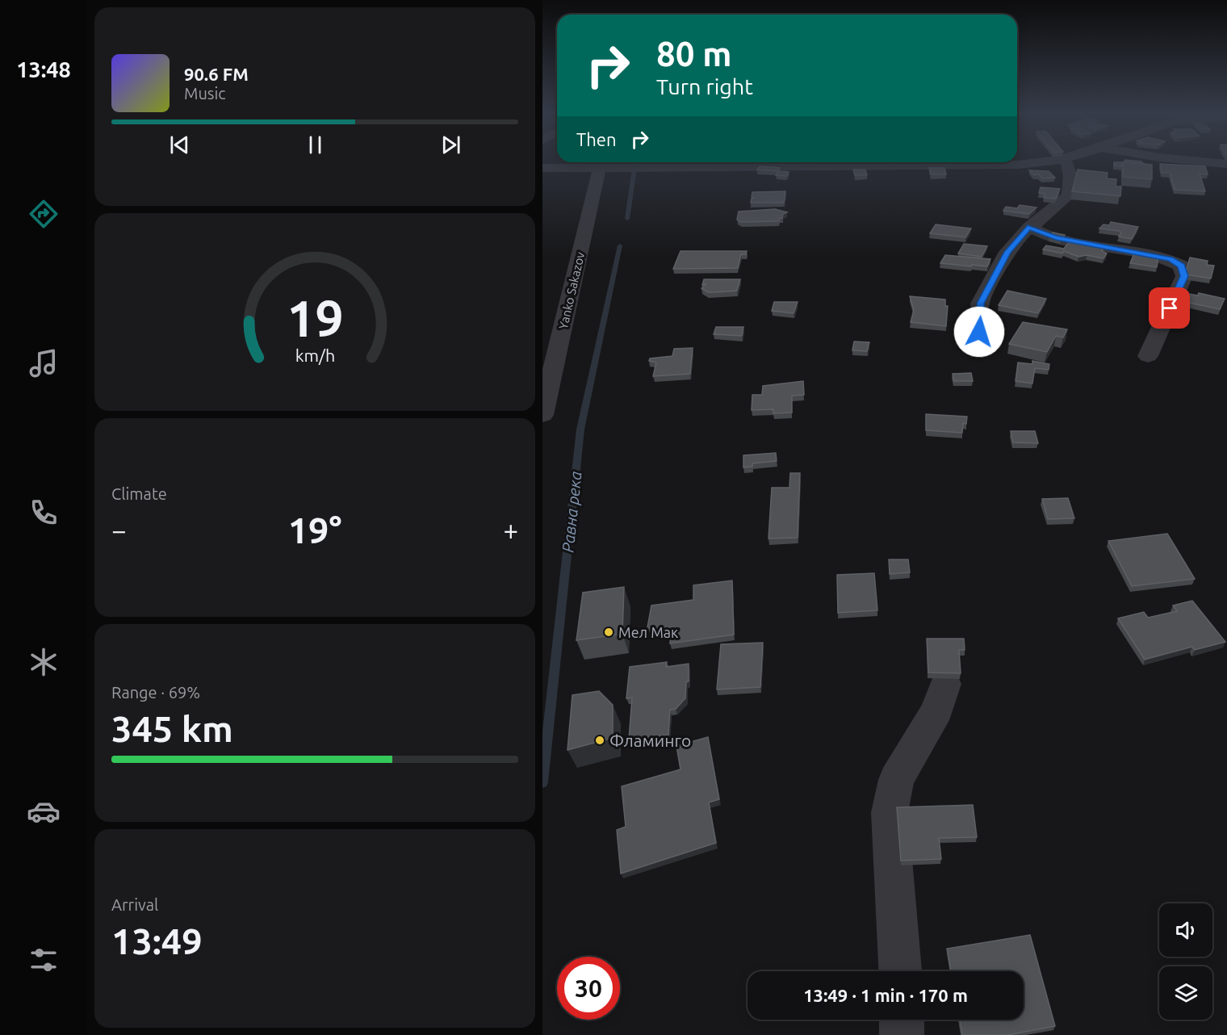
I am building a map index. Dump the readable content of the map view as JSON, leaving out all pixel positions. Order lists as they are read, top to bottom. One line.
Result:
{"streets":{"street":["Yanko Sakazov"]},"water":["Равна река"],"places":["Мел Мак","Фламинго"],"page":{"tabs":"13:48","turn":["80 m","Turn right"],"song":["90.6 FM","Music"],"then":"Then","tile":["Climate",["Range · 69%","345 km"],["Arrival","13:49"]],"heat":["−","19°","+"],"limit":"30","trip":"13:49 · 1 min · 170 m","gauge":["19","km/h"]}}
